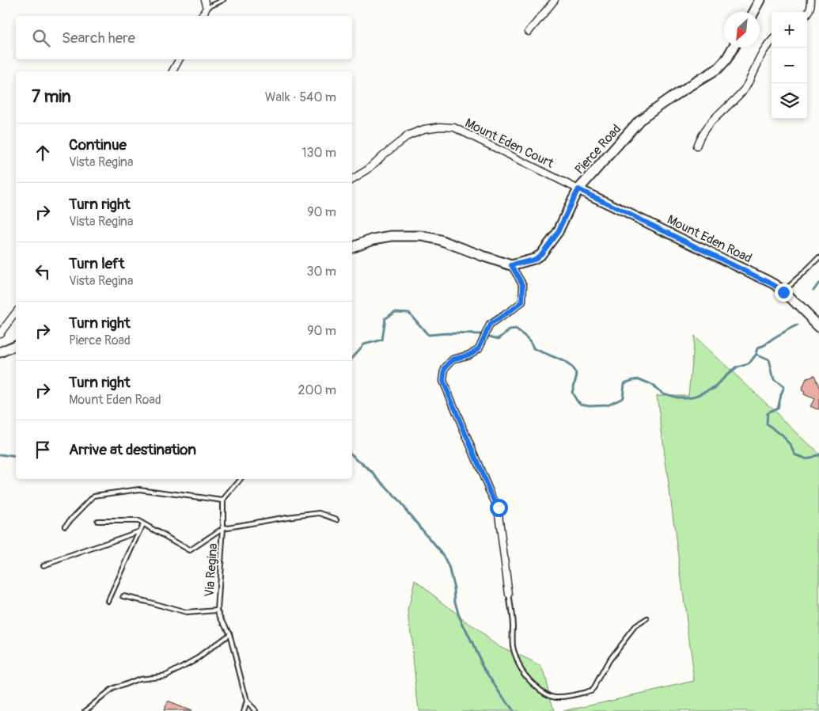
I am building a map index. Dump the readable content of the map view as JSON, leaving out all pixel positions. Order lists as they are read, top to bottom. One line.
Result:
{"streets":{"street":["Mount Eden Court","Pierce Road","Mount Eden Road"],"lane":["Via Regina"]},"crossings":[["Mount Eden Court","Pierce Road"],["Mount Eden Court","Mount Eden Road"],["Pierce Road","Mount Eden Road"]],"north":"bottom left","page":{"map_buttons":["+","−"],"search":"Search here","heading":["7 min","Walk · 540 m"],"list":[["Continue","Vista Regina","130 m"],["Turn right","Vista Regina","90 m"],["Turn left","Vista Regina","30 m"],["Turn right","Pierce Road","90 m"],["Turn right","Mount Eden Road","200 m"],"Arrive at destination"]}}
